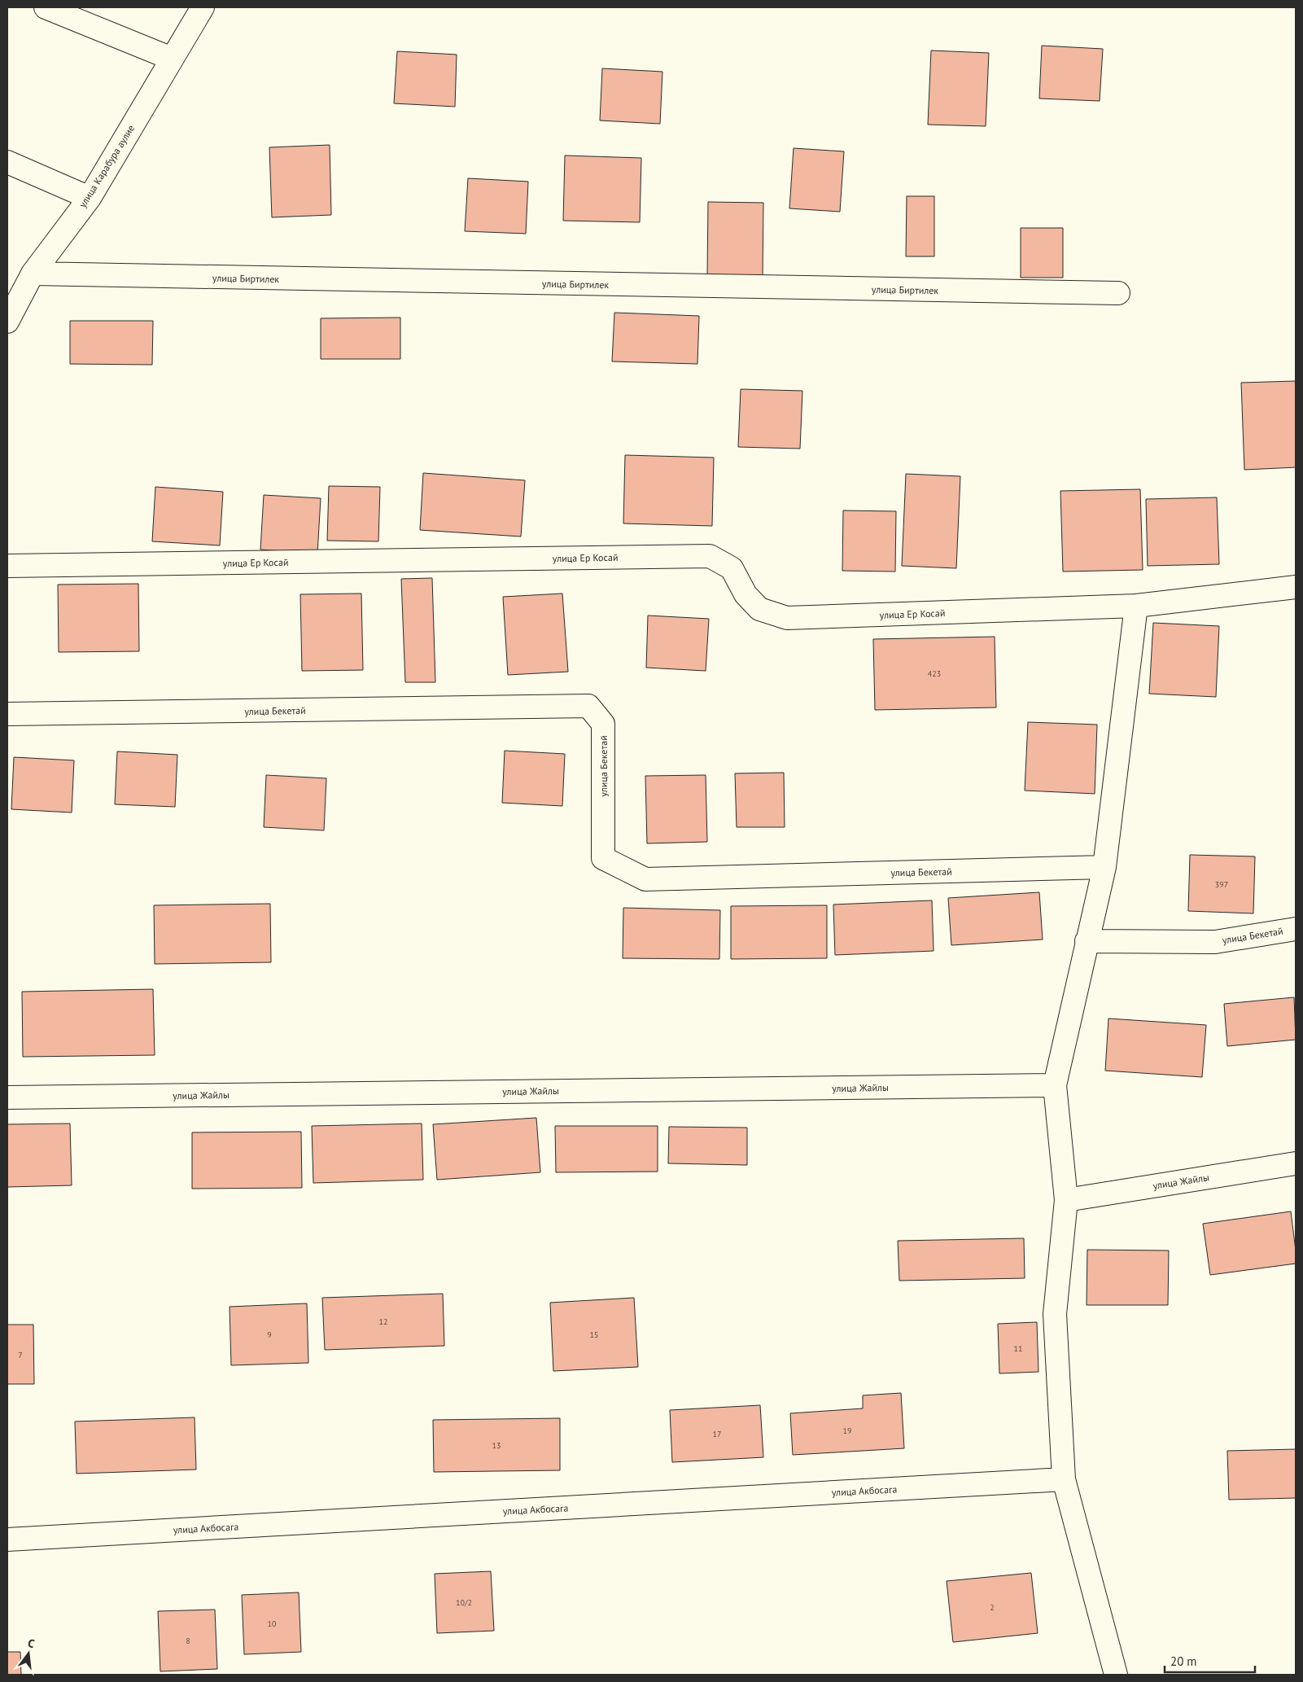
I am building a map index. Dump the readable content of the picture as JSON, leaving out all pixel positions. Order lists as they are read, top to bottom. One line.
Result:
{"streets":{"street":["улица Карабура аулие","улица Биртилек","улица Ер Косай","улица Бекетай","улица Жайлы","улица Акбосага"]},"crossings":[["улица Карабура аулие","улица Биртилек"]],"house_numbers":["423","397","12","9","15","11","7","19","17","13","10/2","2","10","8"],"scale_bar":"20 m","north":"top"}
